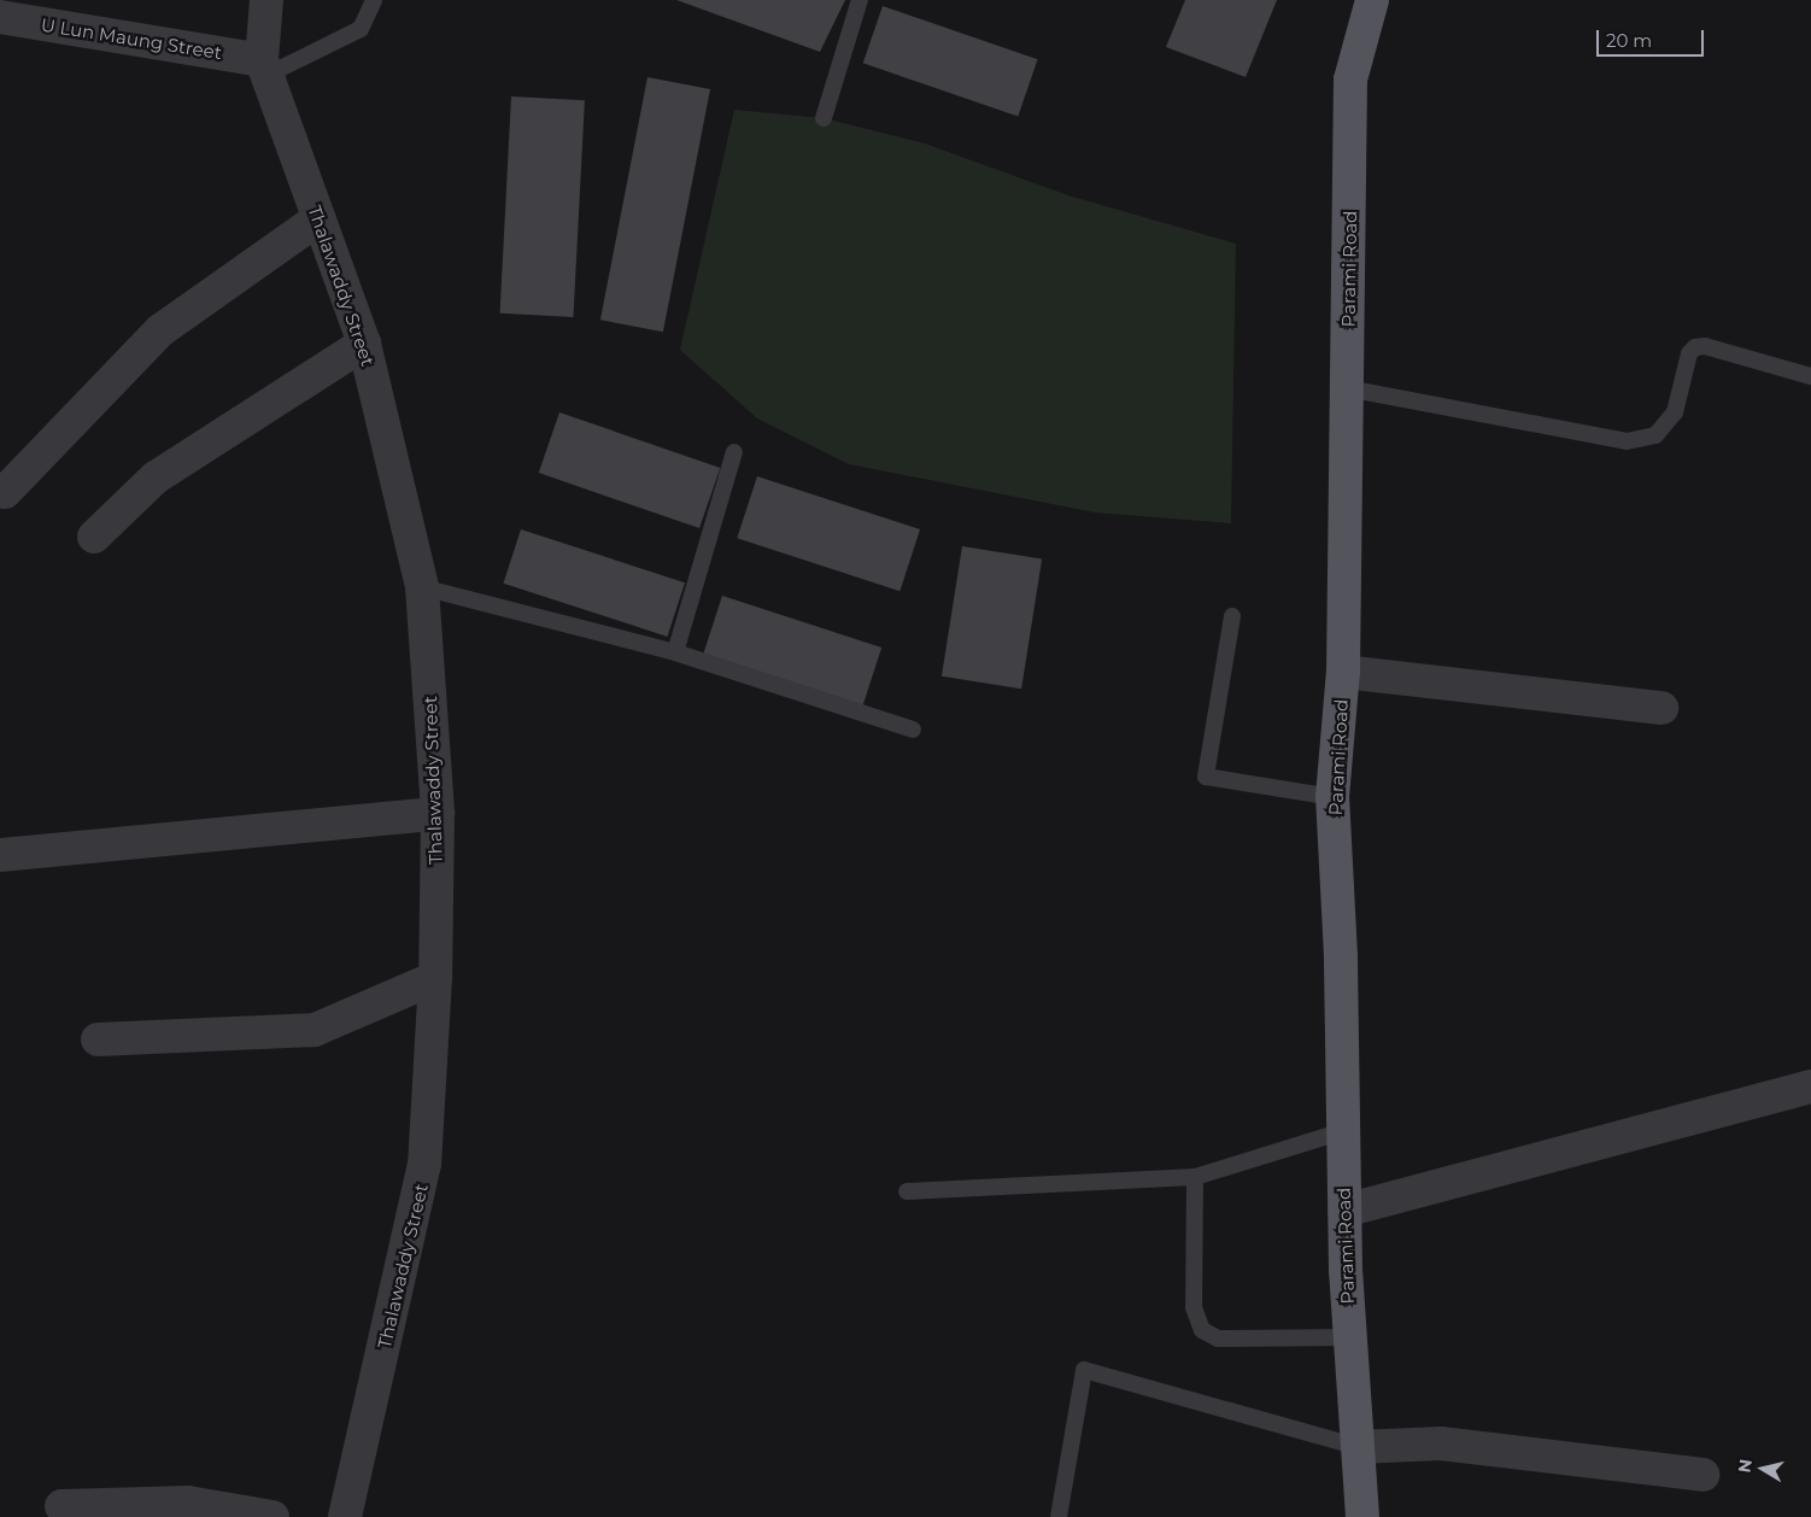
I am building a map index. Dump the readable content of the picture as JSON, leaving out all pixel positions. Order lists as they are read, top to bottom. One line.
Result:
{"streets":{"main road":["Parami Road"],"street":["U Lun Maung Street","Thalawaddy Street"]},"crossings":[["U Lun Maung Street","Thalawaddy Street"]],"scale_bar":"20 m","north":"left"}
